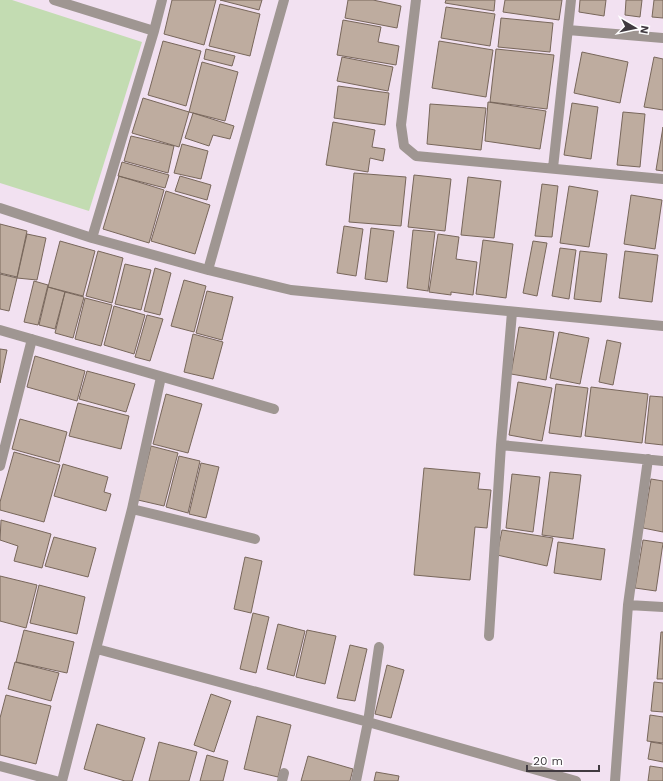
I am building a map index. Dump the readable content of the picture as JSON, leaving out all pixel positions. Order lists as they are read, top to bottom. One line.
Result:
{"scale_bar":"20 m","north":"right"}
